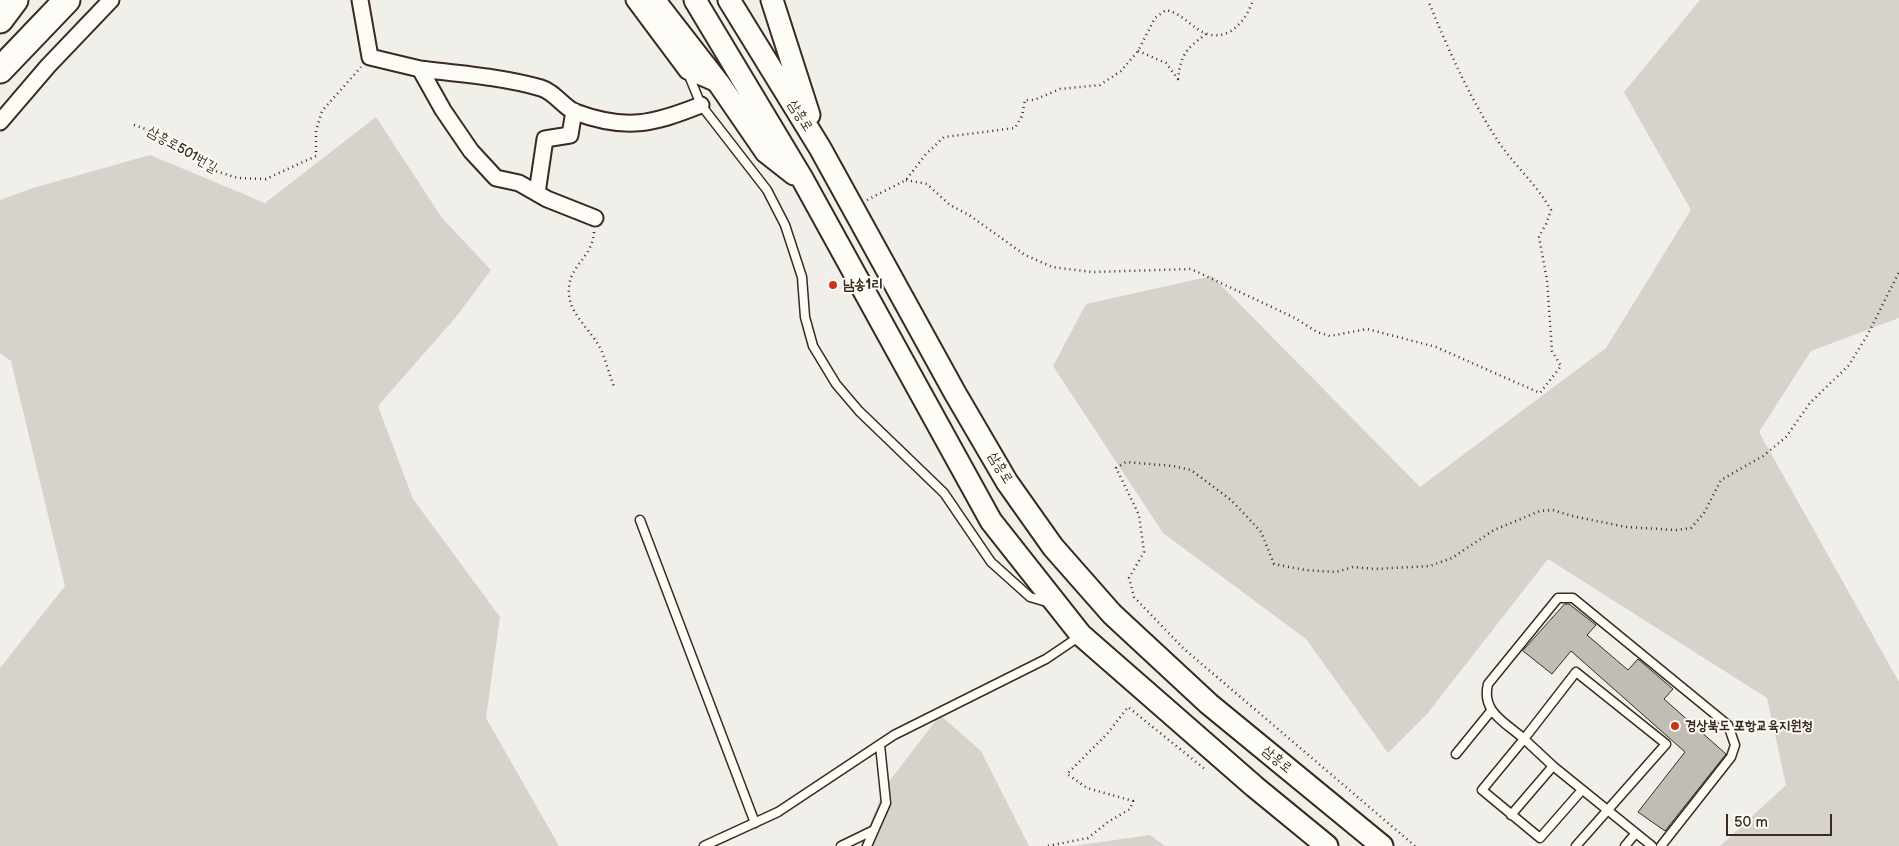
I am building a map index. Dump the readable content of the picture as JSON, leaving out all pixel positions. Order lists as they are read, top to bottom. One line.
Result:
{"streets":{"main road":["삼흥로"],"path":["삼흥로501번길"]},"places":["남송1리","경상북도 포항교육지원청"],"scale_bar":"50 m"}
